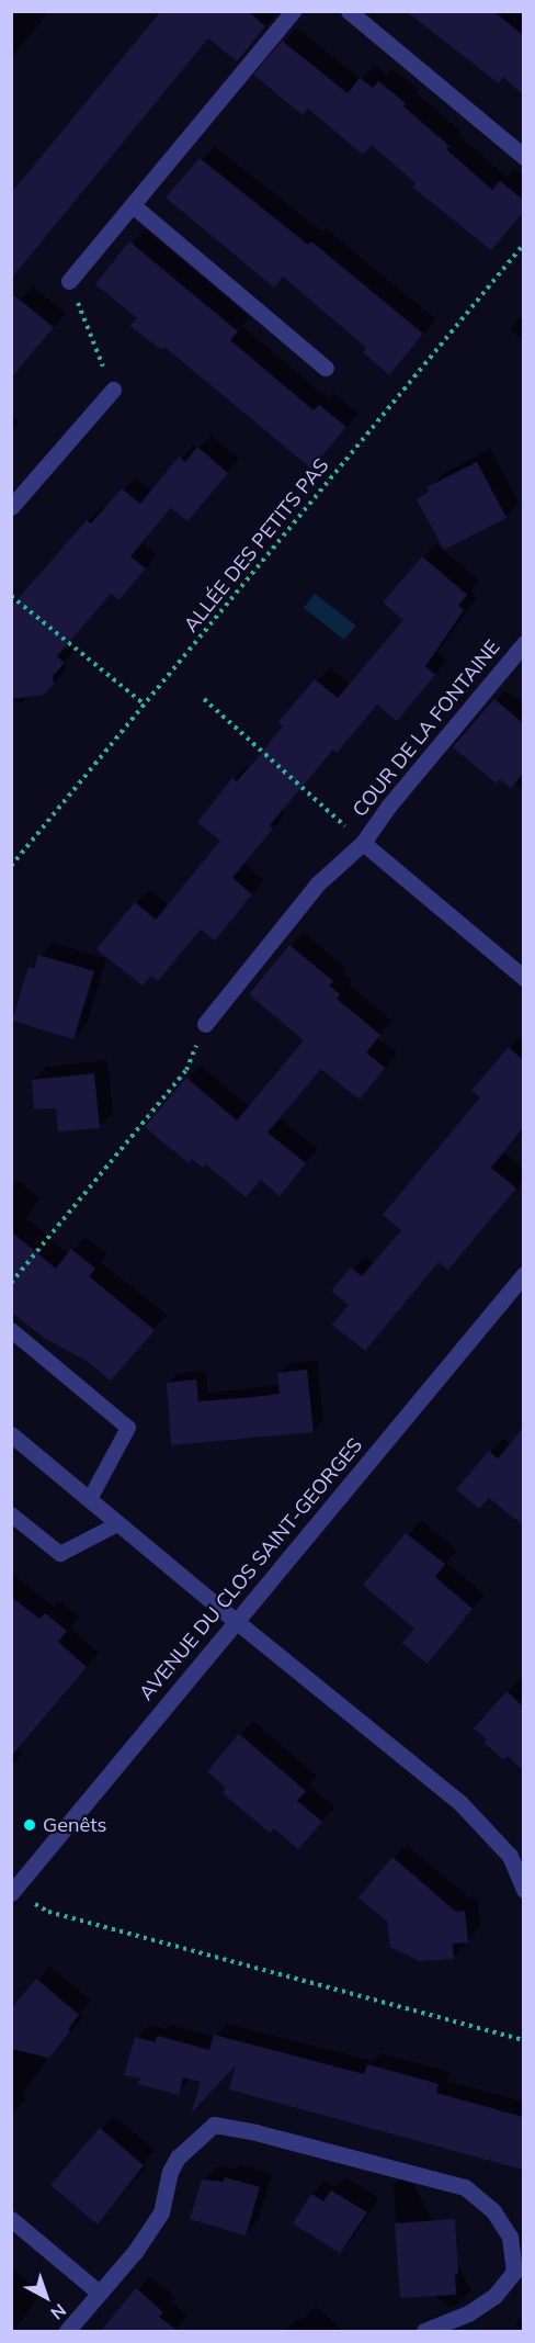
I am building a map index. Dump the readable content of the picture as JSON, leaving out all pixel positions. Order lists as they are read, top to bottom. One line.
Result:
{"streets":{"street":["COUR DE LA FONTAINE","AVENUE DU CLOS SAINT-GEORGES"],"path":["ALLÉE DES PETITS PAS"]},"places":["Genêts"],"north":"bottom right"}
